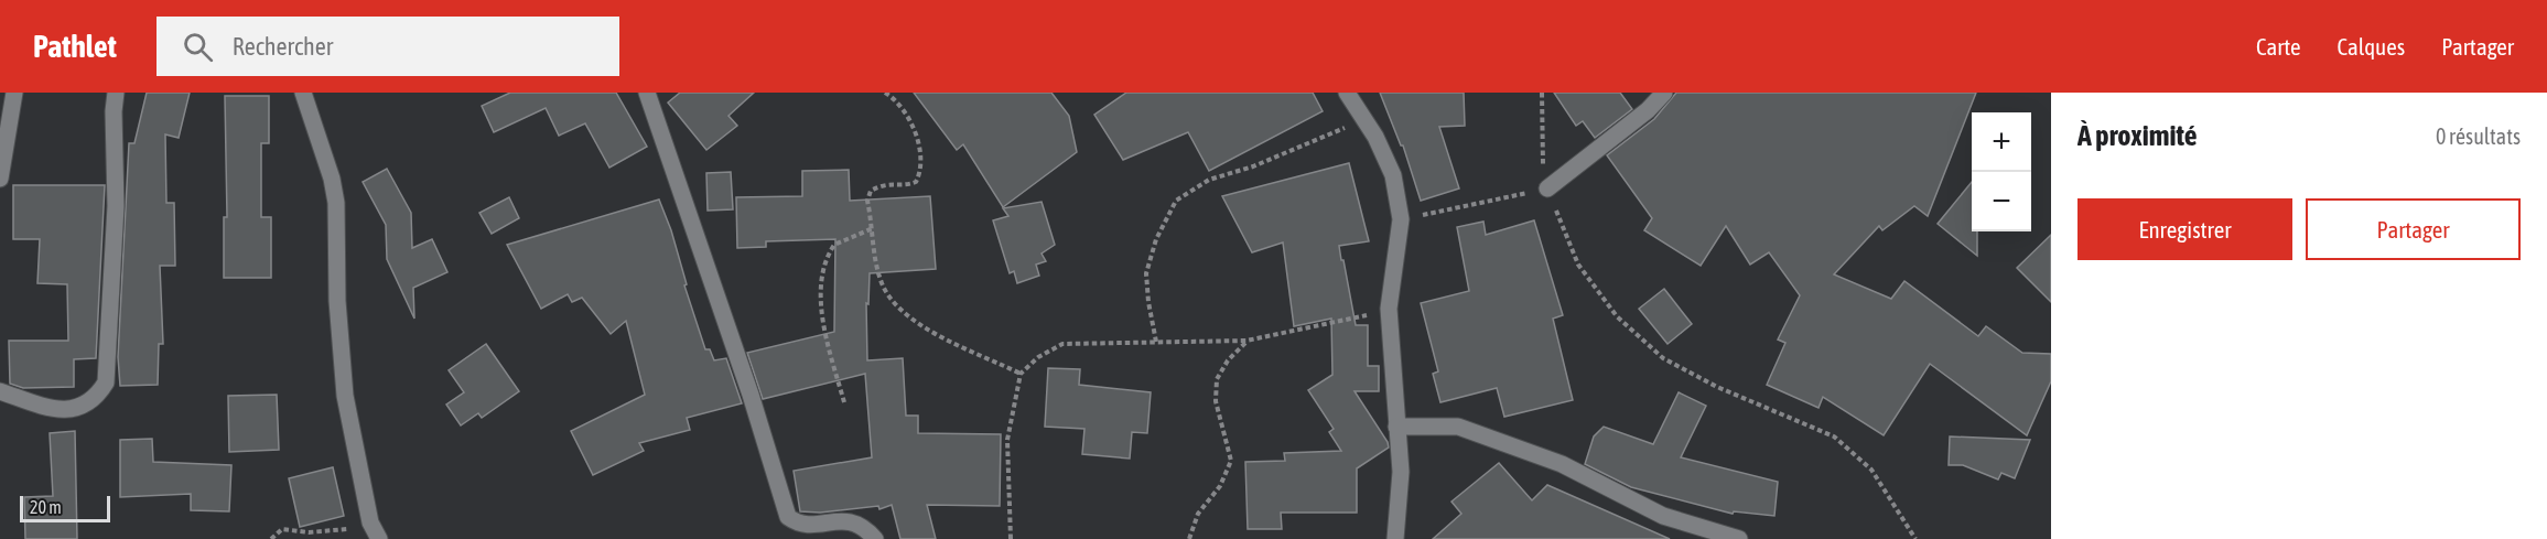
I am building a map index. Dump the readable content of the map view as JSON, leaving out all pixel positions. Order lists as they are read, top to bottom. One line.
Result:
{"scale_bar":"20 m","page":{"header":"Pathlet","search":"Rechercher","nav":["Carte","Calques","Partager"],"heading":["À proximité","0 résultats"],"map_buttons":["+","−"],"buttons":["Enregistrer","Partager"],"scale":"20 m"}}
